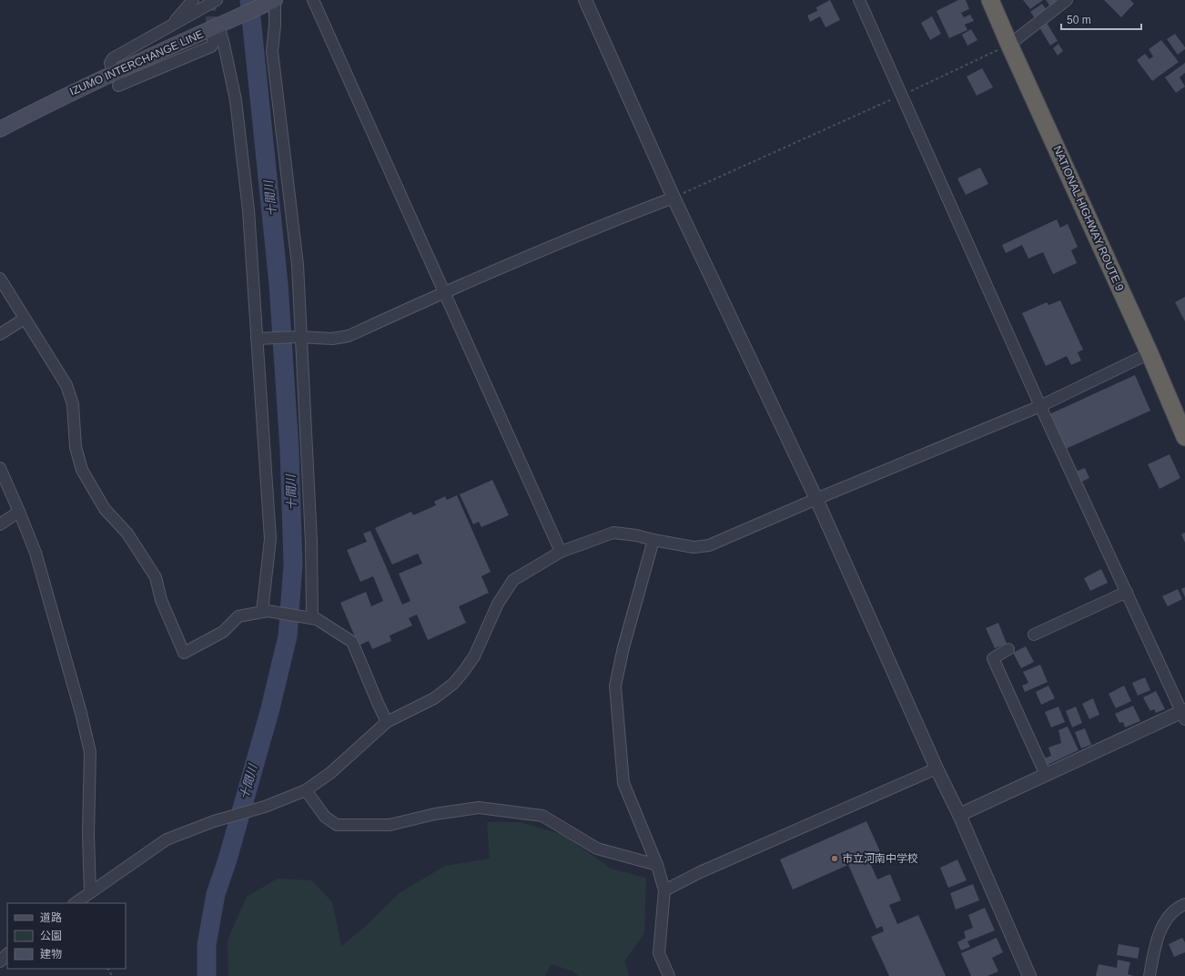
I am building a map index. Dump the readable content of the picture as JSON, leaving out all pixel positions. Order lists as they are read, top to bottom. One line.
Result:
{"streets":{"highway":["NATIONAL HIGHWAY ROUTE 9"],"main road":["IZUMO INTERCHANGE LINE"]},"water":["十間川"],"places":["市立河南中学校"],"legend":["道路","公園","建物"],"scale_bar":"50 m"}
